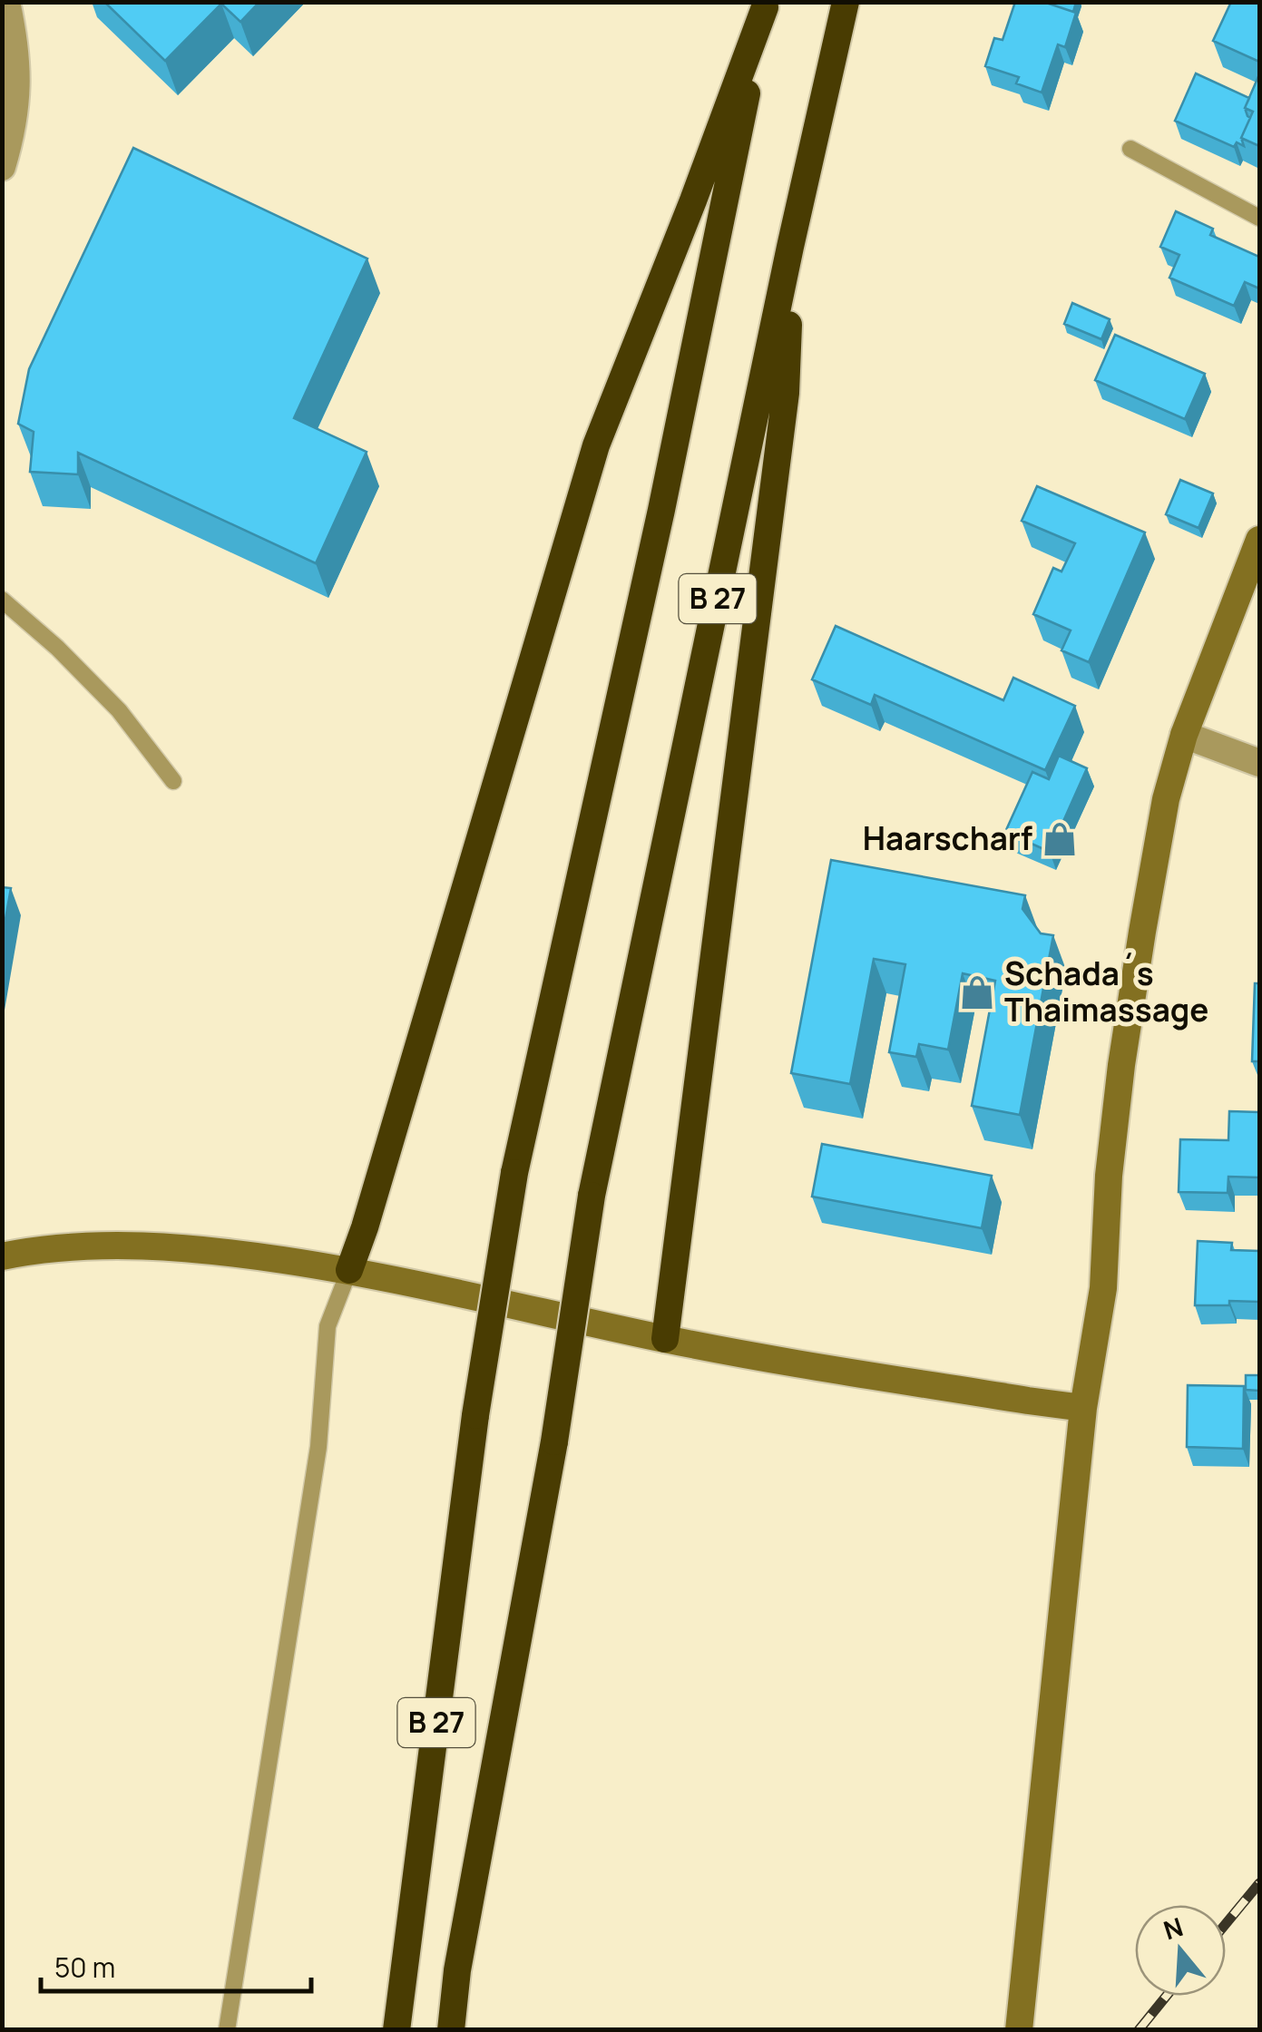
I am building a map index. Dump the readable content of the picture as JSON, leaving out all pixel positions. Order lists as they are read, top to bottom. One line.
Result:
{"streets":{"highway":["B 27"]},"places":{"shop":["Haarscharf","Schada´s Thaimassage"]},"scale_bar":"50 m","north":"top"}
